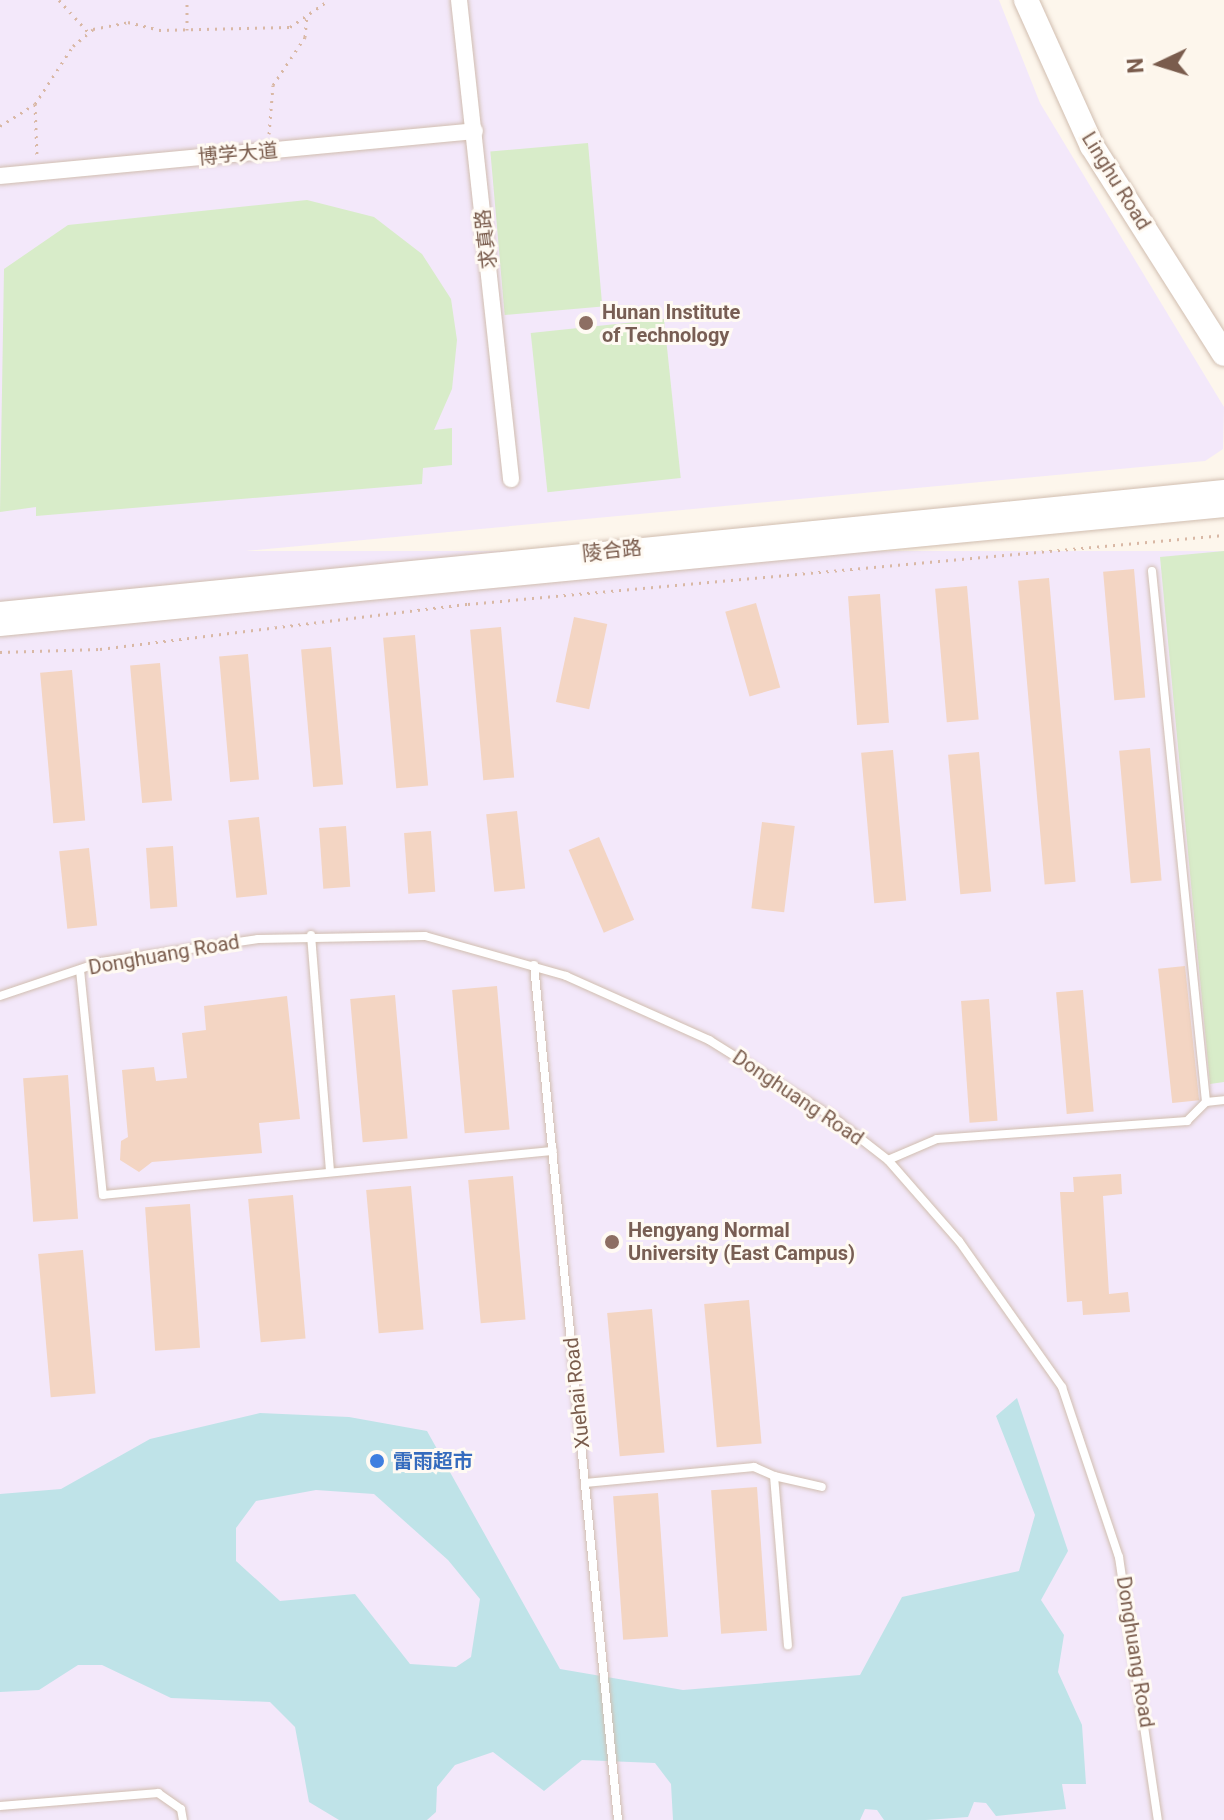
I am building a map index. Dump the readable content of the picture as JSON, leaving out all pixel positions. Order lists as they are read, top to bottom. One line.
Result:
{"streets":{"main road":["Linghu Road"],"street":["博学大道","求真路","陵合路"],"lane":["Donghuang Road","Xuehai Road"]},"crossings":[["博学大道","求真路"],["Donghuang Road","Xuehai Road"]],"places":["Hunan Institute of Technology","Hengyang Normal University (East Campus)","雷雨超市"],"north":"left"}
